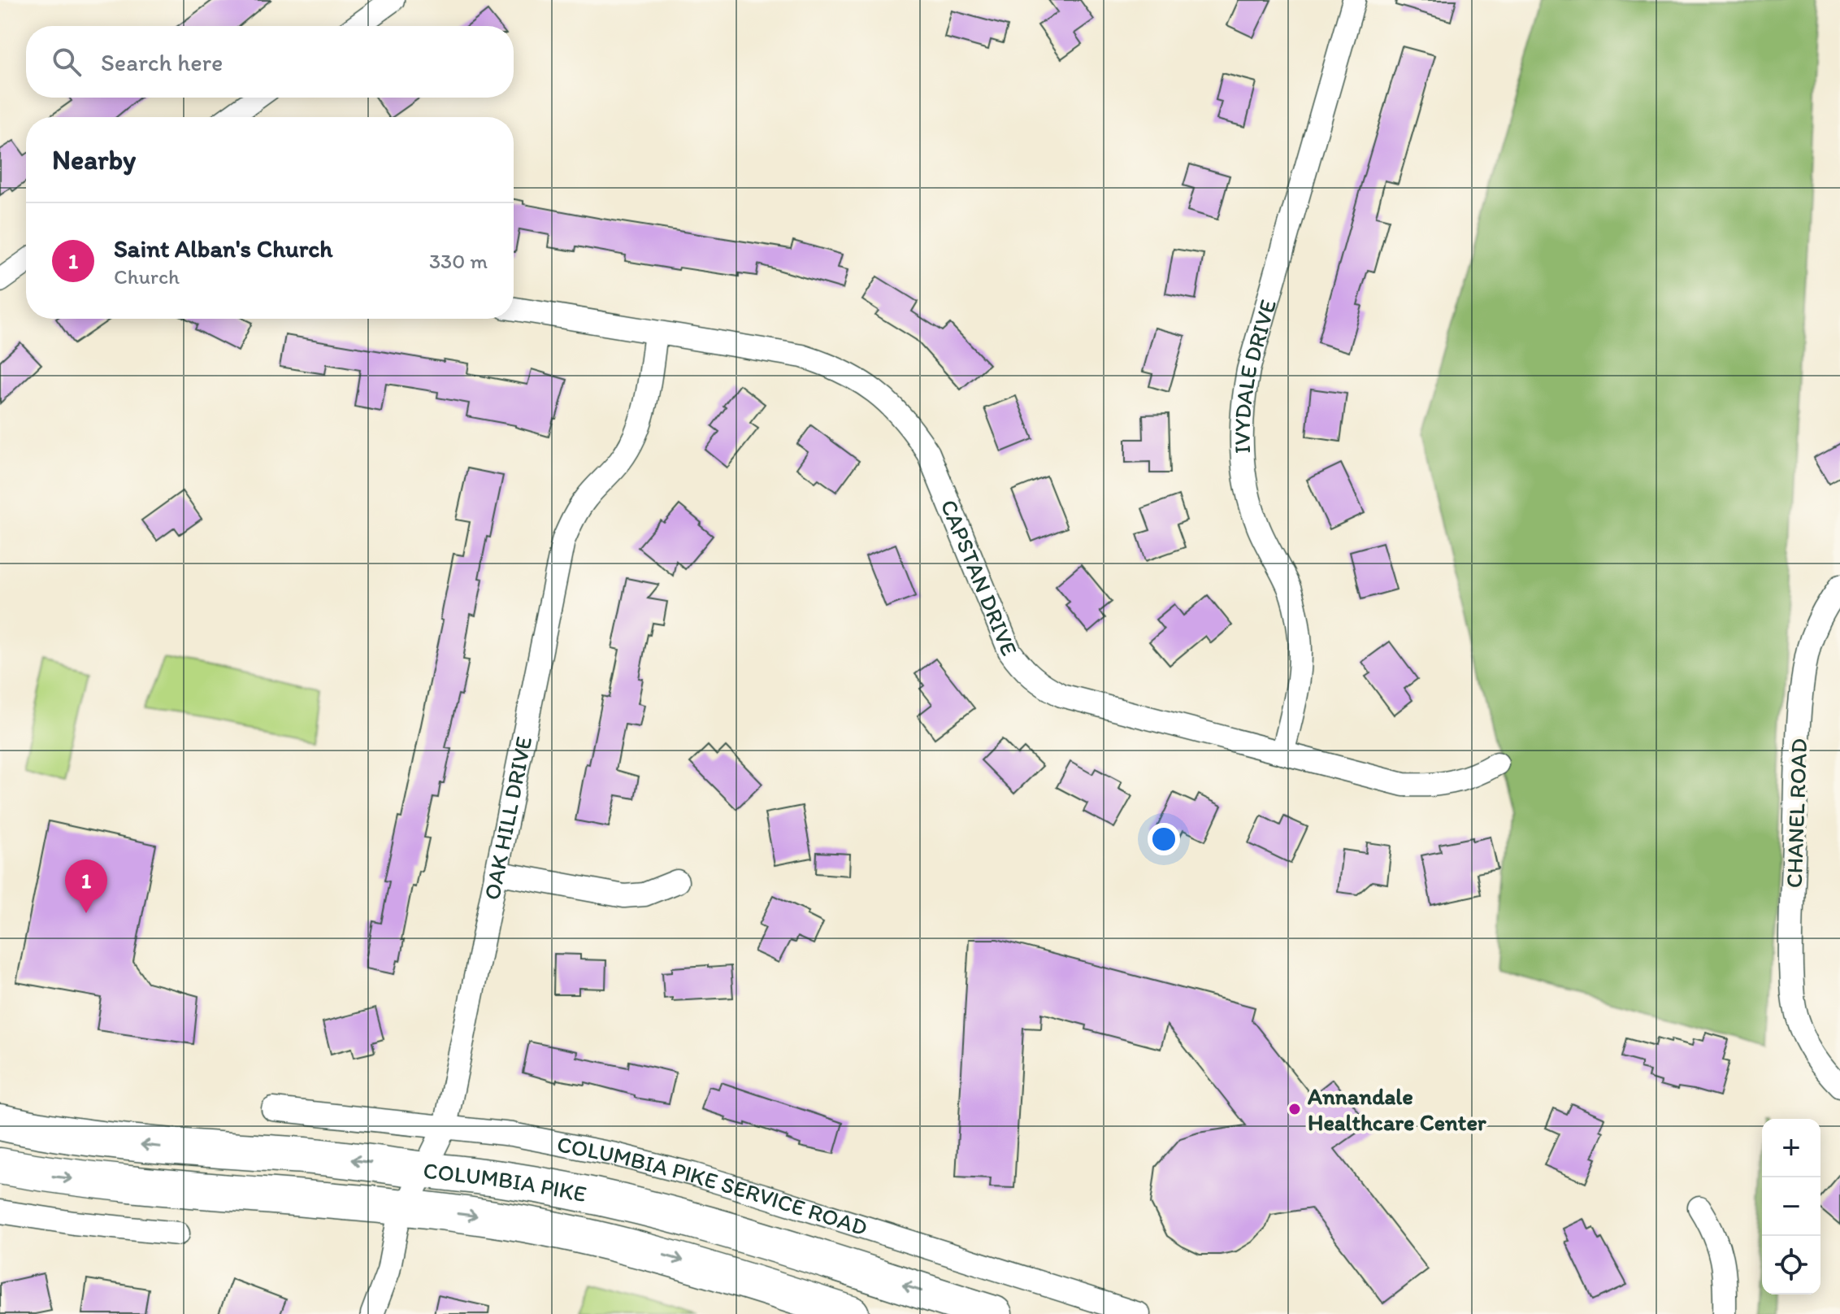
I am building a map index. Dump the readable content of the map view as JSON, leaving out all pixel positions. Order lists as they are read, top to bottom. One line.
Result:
{"streets":{"main road":["COLUMBIA PIKE"],"street":["IVYDALE DRIVE","CAPSTAN DRIVE","CHANEL ROAD","OAK HILL DRIVE","COLUMBIA PIKE SERVICE ROAD"]},"crossings":[["IVYDALE DRIVE","CAPSTAN DRIVE"],["CAPSTAN DRIVE","OAK HILL DRIVE"],["OAK HILL DRIVE","COLUMBIA PIKE"],["OAK HILL DRIVE","COLUMBIA PIKE SERVICE ROAD"]],"places":["Annandale Healthcare Center"],"page":{"search":"Search here","heading":"Nearby","list":[{"mark":"1","name":"Saint Alban's Church","note":"Church","value":"330 m"}],"pins":"1","map_buttons":["+","−"]}}
